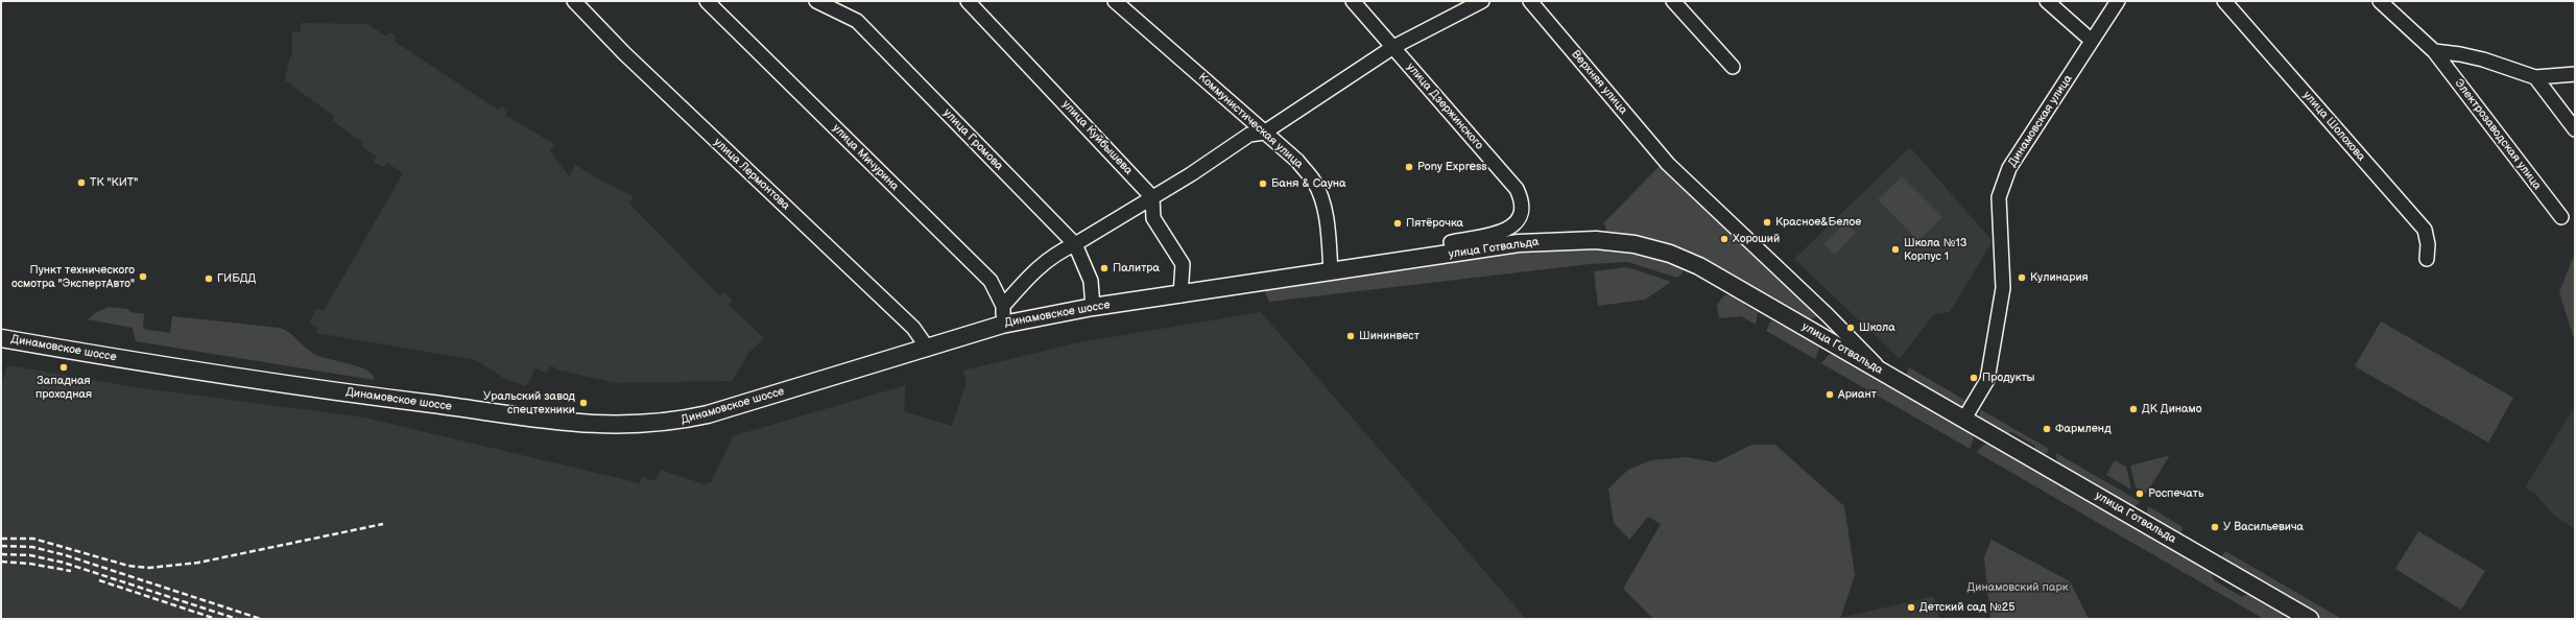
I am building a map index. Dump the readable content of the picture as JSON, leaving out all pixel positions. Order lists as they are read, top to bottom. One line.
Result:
{"streets":{"main road":["улица Готвальда","Динамовское шоссе"],"street":["Верхняя улица","улица Дзержинского","Коммунистическая улица","Динамовская улица","улица Шолохова","Электрозаводская улица","улица Куйбышева","улица Громова","улица Мичурина","улица Лермонтова"]},"crossings":[["Верхняя улица","улица Готвальда"],["Коммунистическая улица","улица Готвальда"],["Коммунистическая улица","Динамовское шоссе"],["Динамовская улица","улица Готвальда"],["улица Громова","Динамовское шоссе"],["улица Мичурина","Динамовское шоссе"],["улица Лермонтова","Динамовское шоссе"],["улица Готвальда","Динамовское шоссе"]],"parks":["Динамовский парк"],"places":["Pony Express","ТК \"КИТ\"","Баня & Сауна","Красное&Белое","Пятёрочка","Хороший","Школа №13 Корпус 1","Палитра","Пункт технического осмотра \"ЭкспертАвто\"","Кулинария","ГИБДД","Школа","Шининвест","Западная проходная","Продукты","Ариант","Уральский завод спецтехники","ДК Динамо","Фармленд","Роспечать","У Васильевича","Детский сад №25"]}
